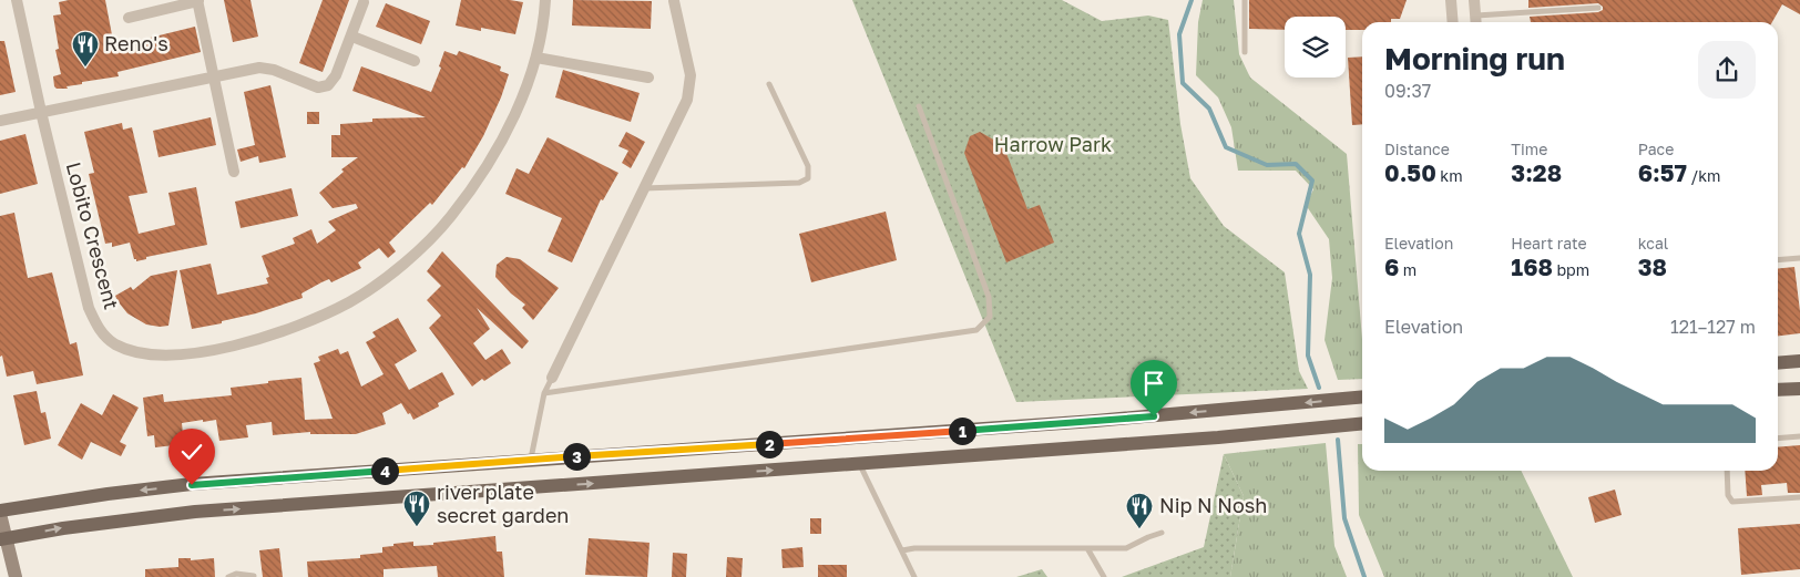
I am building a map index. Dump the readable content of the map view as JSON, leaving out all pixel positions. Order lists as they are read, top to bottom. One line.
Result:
{"streets":{"street":["Lobito Crescent"]},"parks":["Harrow Park"],"places":{"restaurant":["Reno's","river plate secret garden","Nip N Nosh"]},"page":{"heading":["Morning run","09:37"],"stats":[["Distance","0.50 km"],["Time","3:28"],["Pace","6:57 /km"],["Elevation","6 m"],["Heart rate","168 bpm"],["kcal","38"]],"chart":["Elevation","121–127 m"],"pins":["1","2","3","4"]}}
